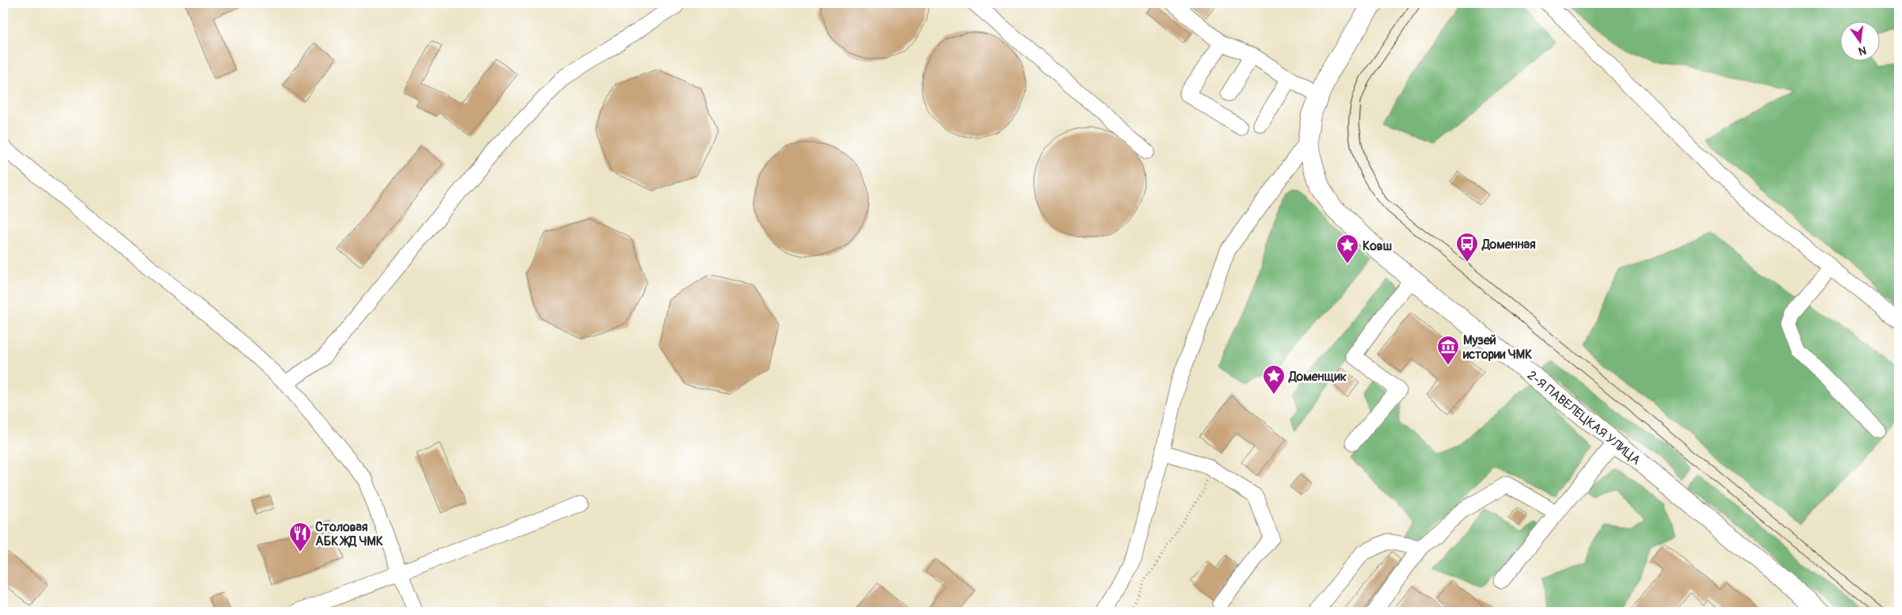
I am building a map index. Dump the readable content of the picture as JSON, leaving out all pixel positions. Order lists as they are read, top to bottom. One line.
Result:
{"streets":{"main road":["2-Я ПАВЕЛЕЦКАЯ УЛИЦА"]},"places":{"bus stop":["Доменная"],"place":["Ковш","Доменщик"],"museum":["Музей истории ЧМК"],"restaurant":["Столовая АБК ЖД ЧМК"]},"north":"bottom"}
